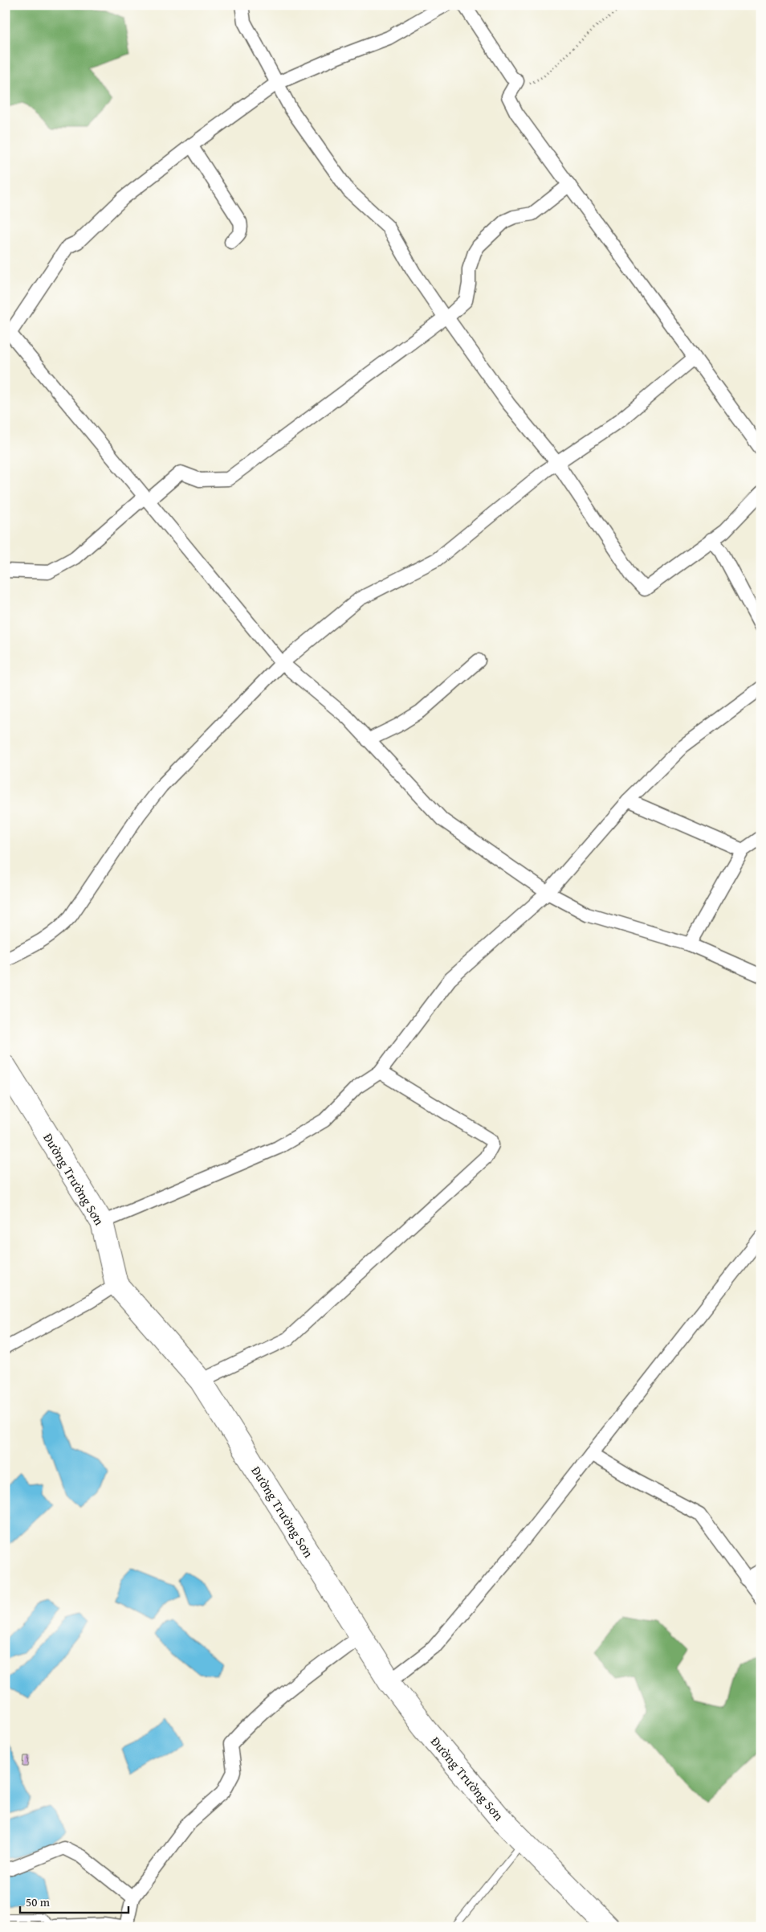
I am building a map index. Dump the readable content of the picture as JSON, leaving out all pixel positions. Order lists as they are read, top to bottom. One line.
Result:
{"streets":{"highway":["Đường Trường Sơn"]},"scale_bar":"50 m"}
